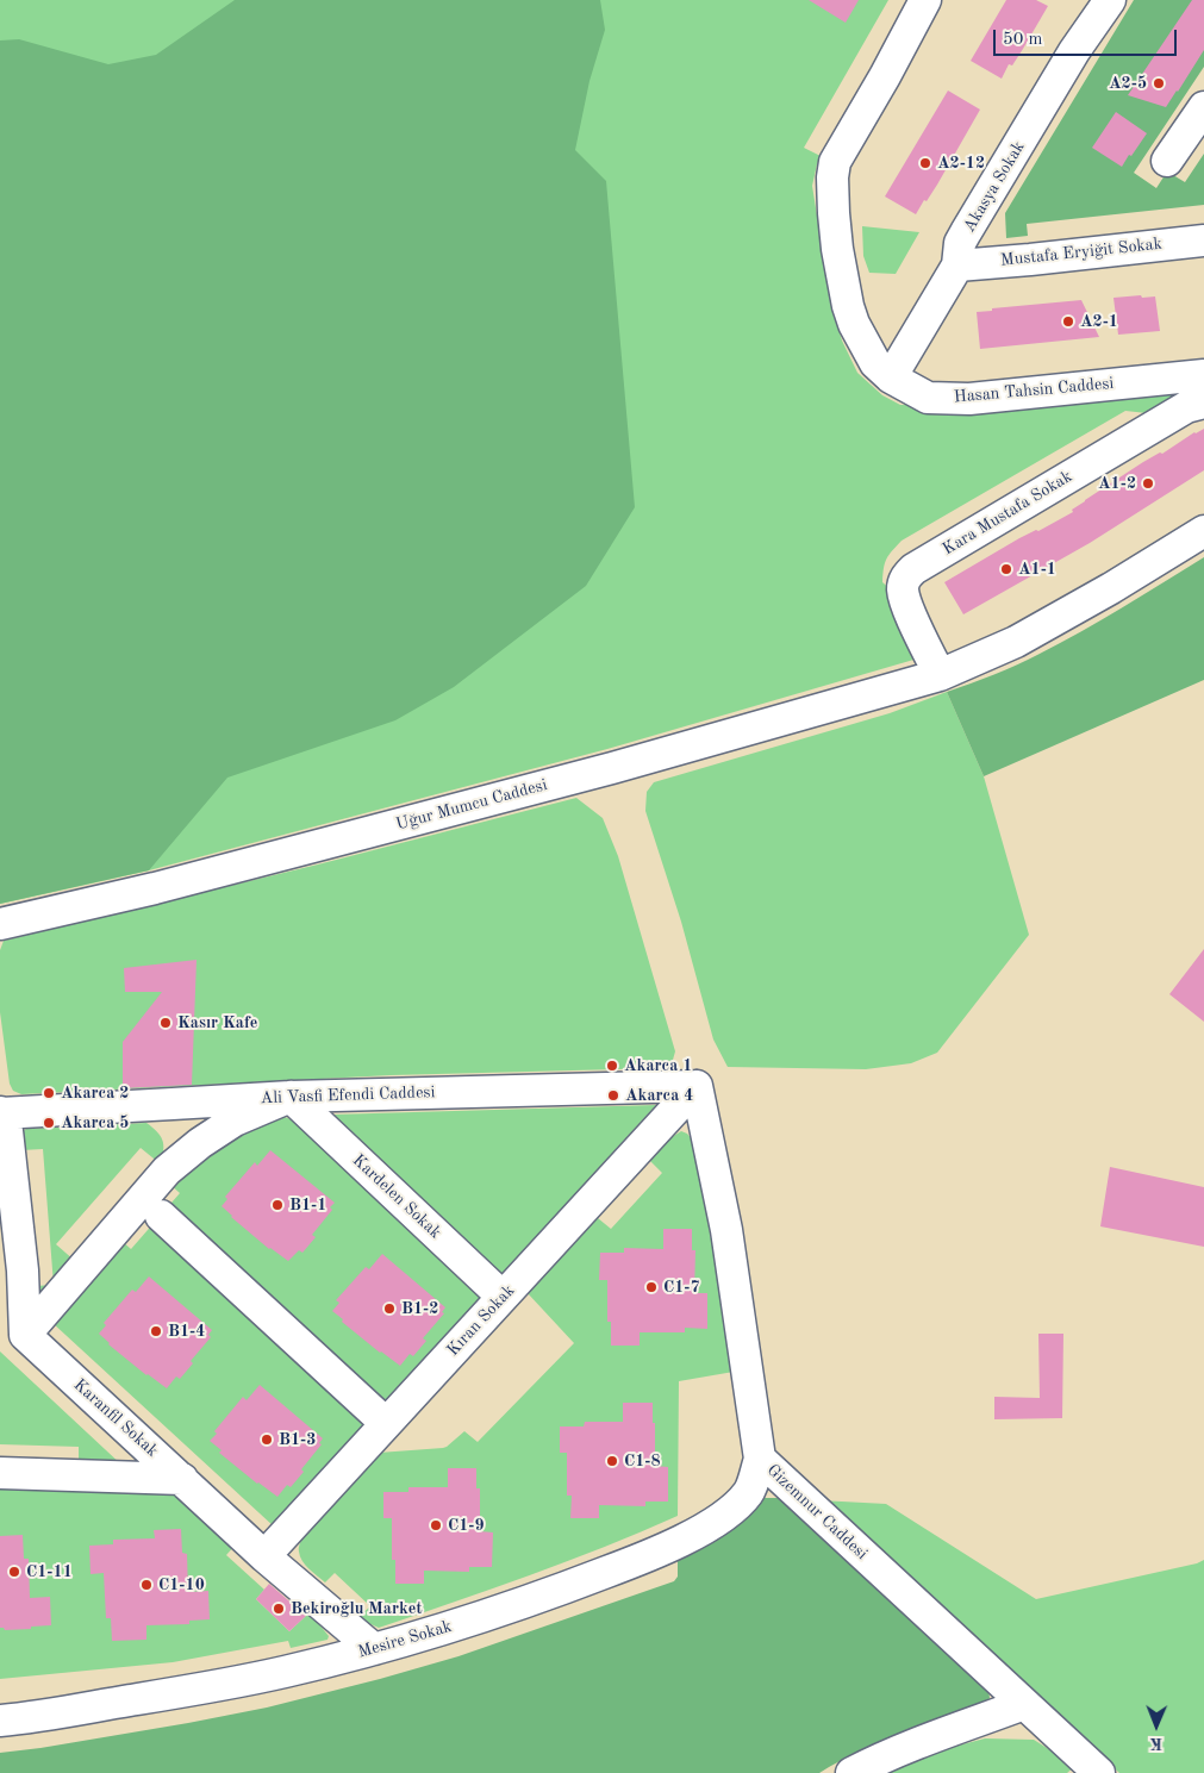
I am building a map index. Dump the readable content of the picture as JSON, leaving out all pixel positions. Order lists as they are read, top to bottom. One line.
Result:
{"streets":{"street":["Akasya Sokak","Mustafa Eryiğit Sokak","Hasan Tahsin Caddesi","Kara Mustafa Sokak","Uğur Mumcu Caddesi","Ali Vasfi Efendi Caddesi","Kardelen Sokak","Kıran Sokak","Karanfil Sokak","Gizemnur Caddesi","Mesire Sokak"]},"crossings":[["Akasya Sokak","Mustafa Eryiğit Sokak"],["Akasya Sokak","Hasan Tahsin Caddesi"],["Kara Mustafa Sokak","Uğur Mumcu Caddesi"],["Ali Vasfi Efendi Caddesi","Kardelen Sokak"],["Ali Vasfi Efendi Caddesi","Kıran Sokak"],["Ali Vasfi Efendi Caddesi","Gizemnur Caddesi"],["Kardelen Sokak","Kıran Sokak"],["Kıran Sokak","Karanfil Sokak"],["Kıran Sokak","Gizemnur Caddesi"],["Karanfil Sokak","Mesire Sokak"],["Gizemnur Caddesi","Mesire Sokak"]],"places":["A2-5","A2-12","A2-1","A1-2","A1-1","Kasır Kafe","Akarca 1","Akarca 2","Akarca 4","Akarca 5","B1-1","C1-7","B1-2","B1-4","B1-3","C1-8","C1-9","C1-11","C1-10","Bekiroğlu Market"],"scale_bar":"50 m","north":"bottom"}
